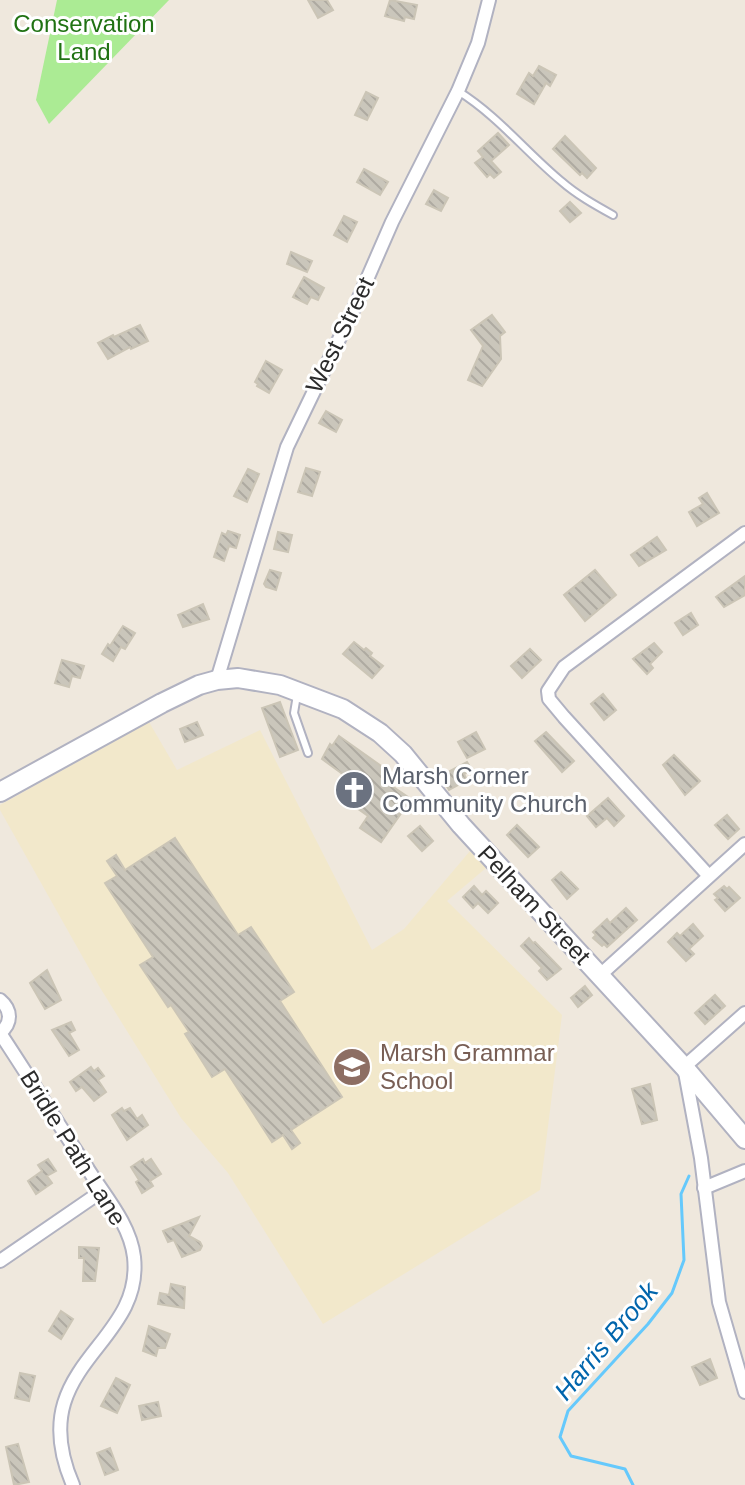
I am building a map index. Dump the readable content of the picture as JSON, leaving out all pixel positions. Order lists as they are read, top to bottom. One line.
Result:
{"streets":{"street":["West Street","Pelham Street","Bridle Path Lane"]},"crossings":[["West Street","Pelham Street"]],"water":["Harris Brook"],"parks":["Conservation Land"],"places":{"church":["Marsh Corner Community Church"],"school or university":["Marsh Grammar School"]}}
